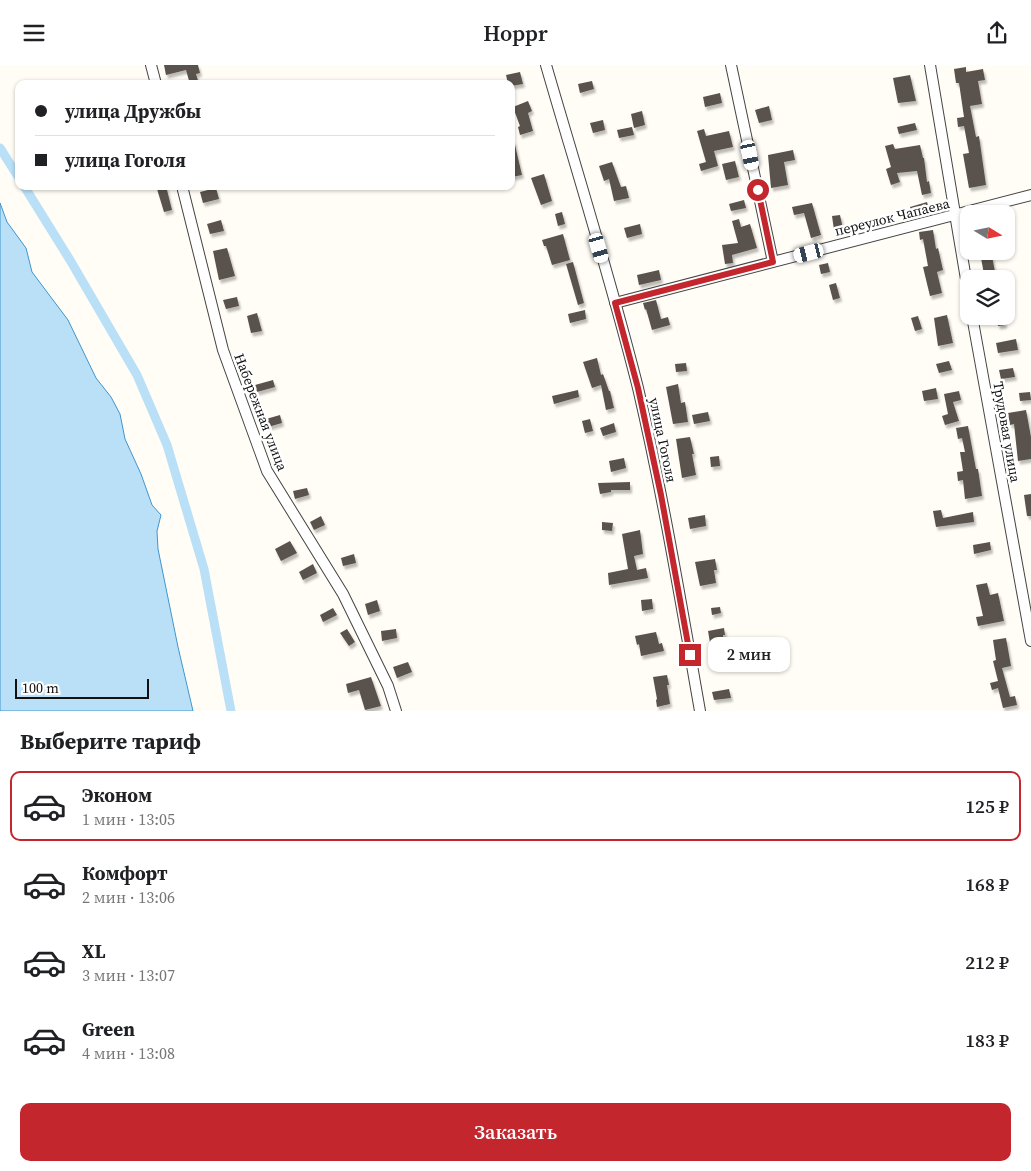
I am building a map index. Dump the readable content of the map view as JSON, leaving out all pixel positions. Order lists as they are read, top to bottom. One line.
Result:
{"streets":{"street":["переулок Чапаева","Набережная улица","Трудовая улица","улица Гоголя"]},"crossings":[["переулок Чапаева","улица Гоголя"]],"scale_bar":"100 m","north":"right","page":{"header":"Hoppr","banner":["улица Дружбы","улица Гоголя"],"bubble":"2 мин","scale":"100 m","heading":"Выберите тариф","list":[{"name":"Эконом","note":"1 мин · 13:05","value":"125 ₽"},{"name":"Комфорт","note":"2 мин · 13:06","value":"168 ₽"},{"name":"XL","note":"3 мин · 13:07","value":"212 ₽"},{"name":"Green","note":"4 мин · 13:08","value":"183 ₽"}],"buttons":"Заказать"}}
